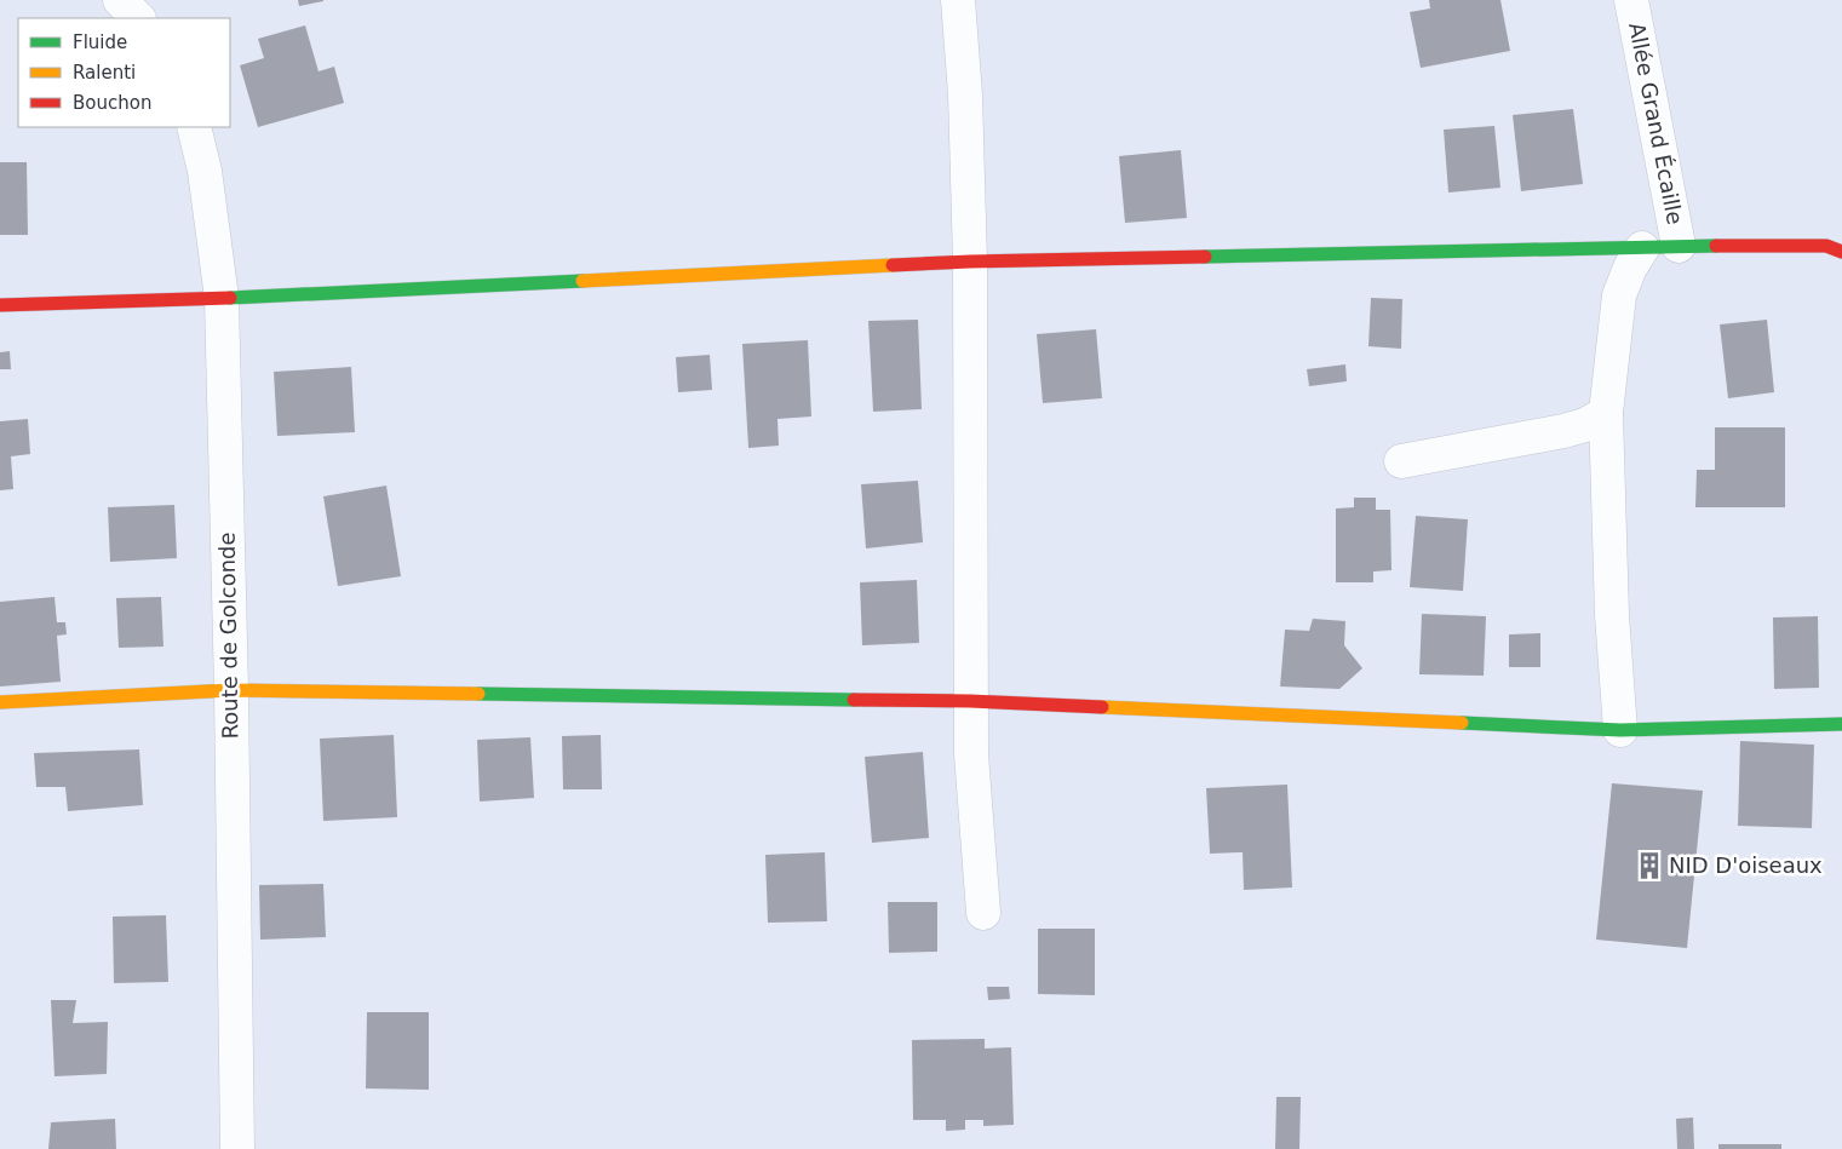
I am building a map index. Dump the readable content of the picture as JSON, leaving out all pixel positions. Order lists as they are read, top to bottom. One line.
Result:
{"streets":{"street":["Allée Grand Écaille","Route de Golconde"]},"places":{"building":["NID D'oiseaux"]},"legend":["Fluide","Ralenti","Bouchon"]}
